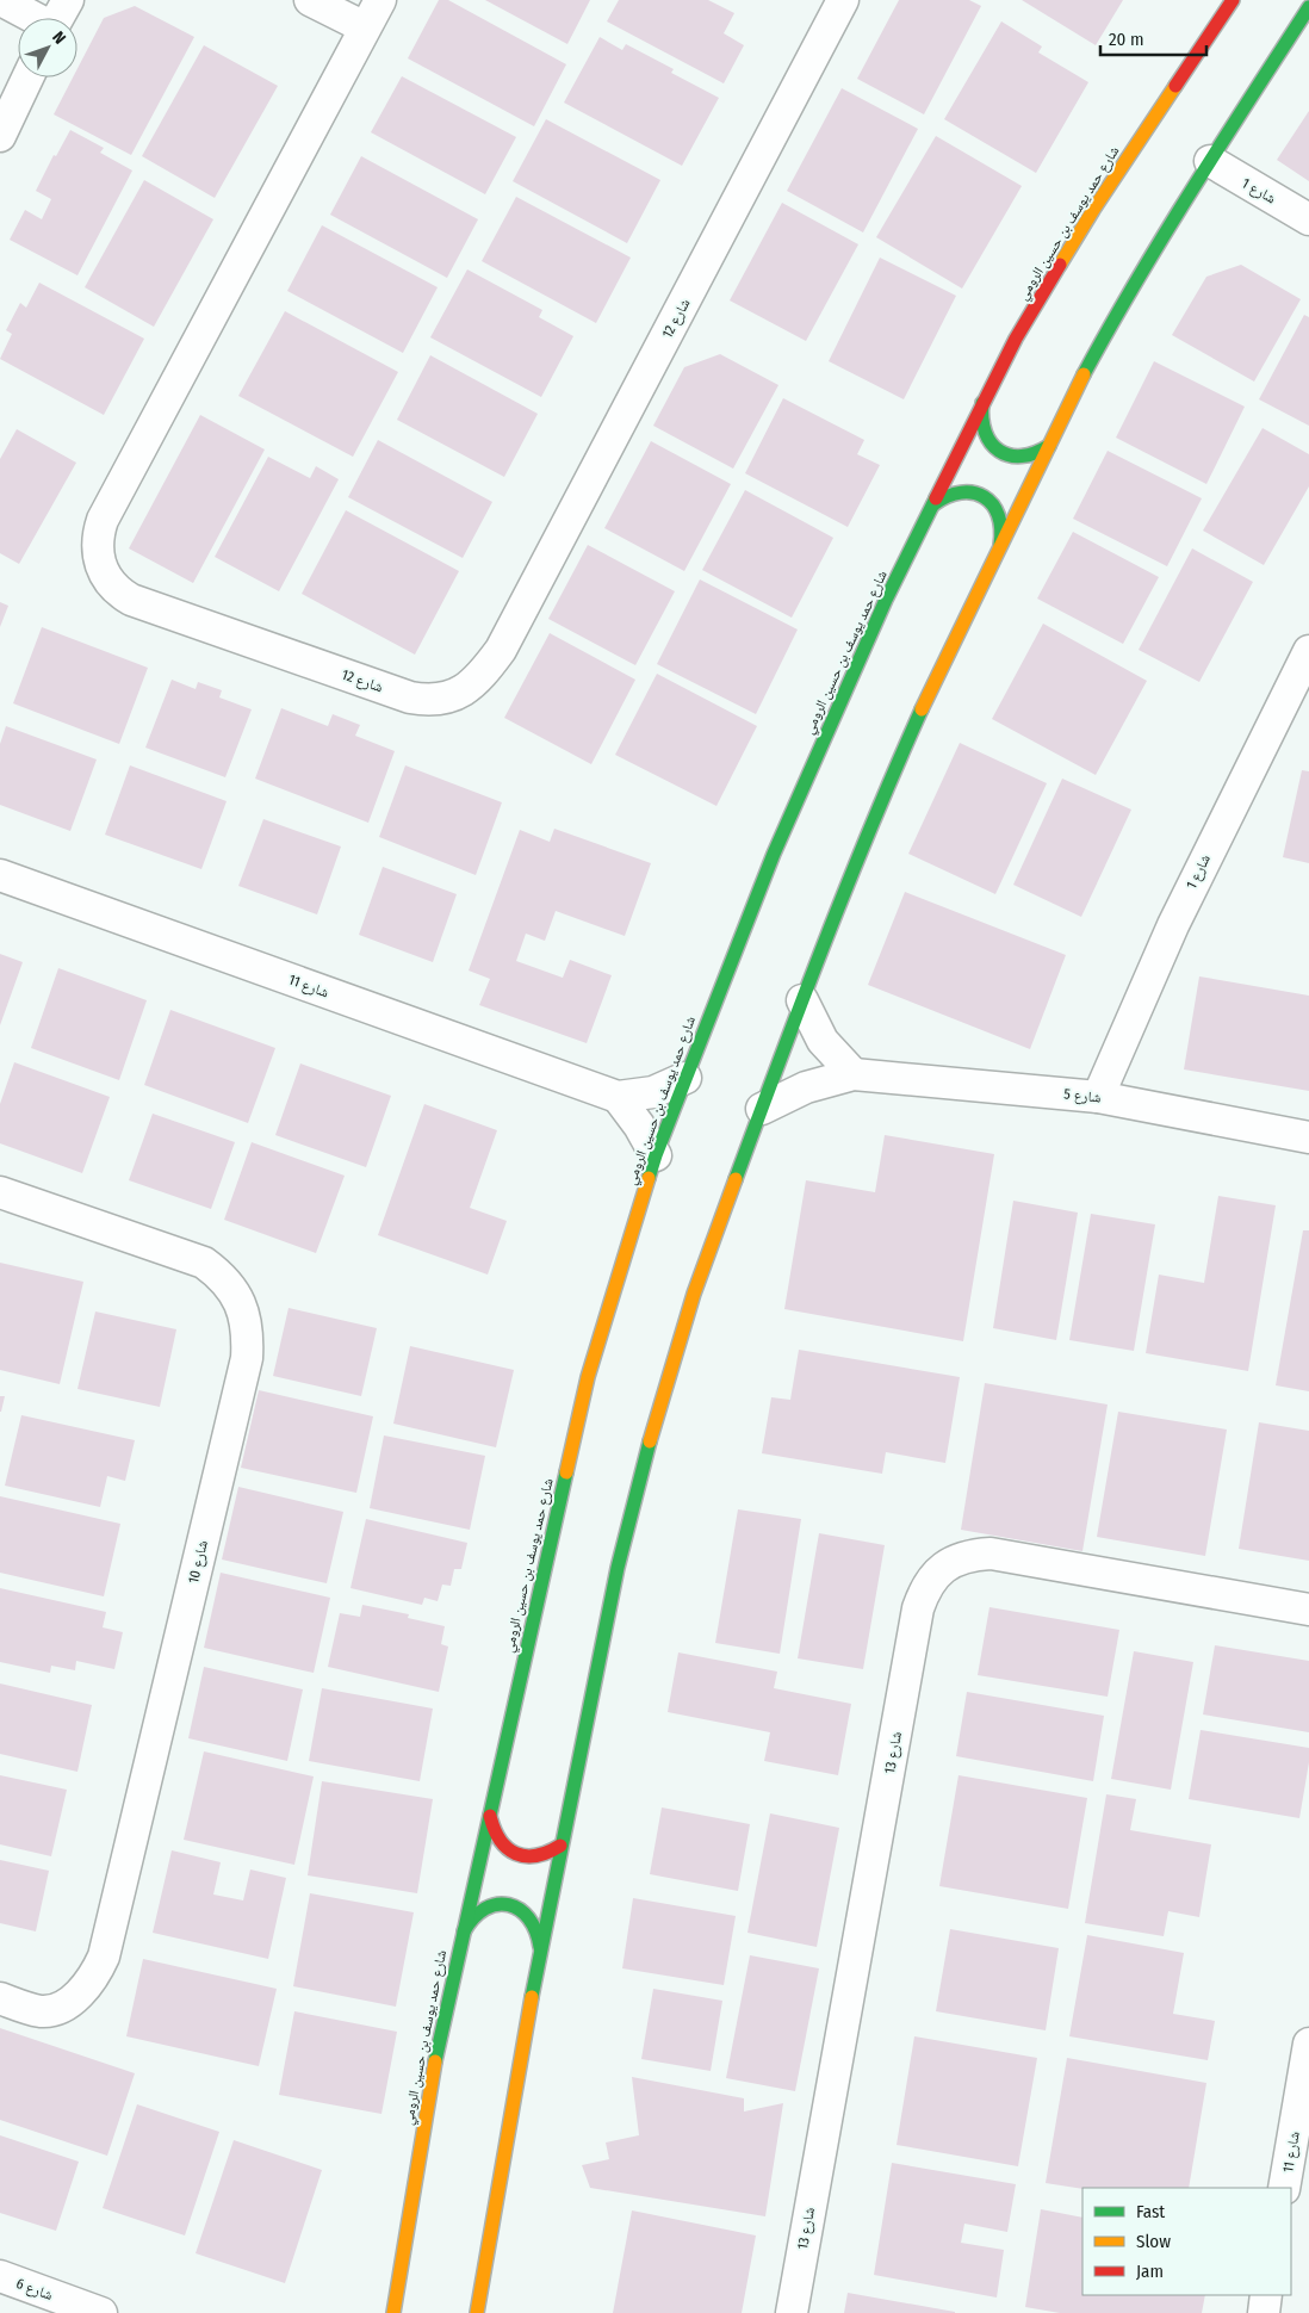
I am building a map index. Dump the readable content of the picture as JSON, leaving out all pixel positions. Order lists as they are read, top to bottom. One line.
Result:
{"streets":{"street":["شارع 1","شارع حمد يوسف بن حسين الرومي","شارع 12","شارع 11","شارع 5","شارع 10","شارع 13","شارع 6"]},"crossings":[["شارع 1","شارع 5"],["شارع حمد يوسف بن حسين الرومي","شارع 11"]],"legend":["Fast","Slow","Jam"],"scale_bar":"20 m","north":"top right"}
